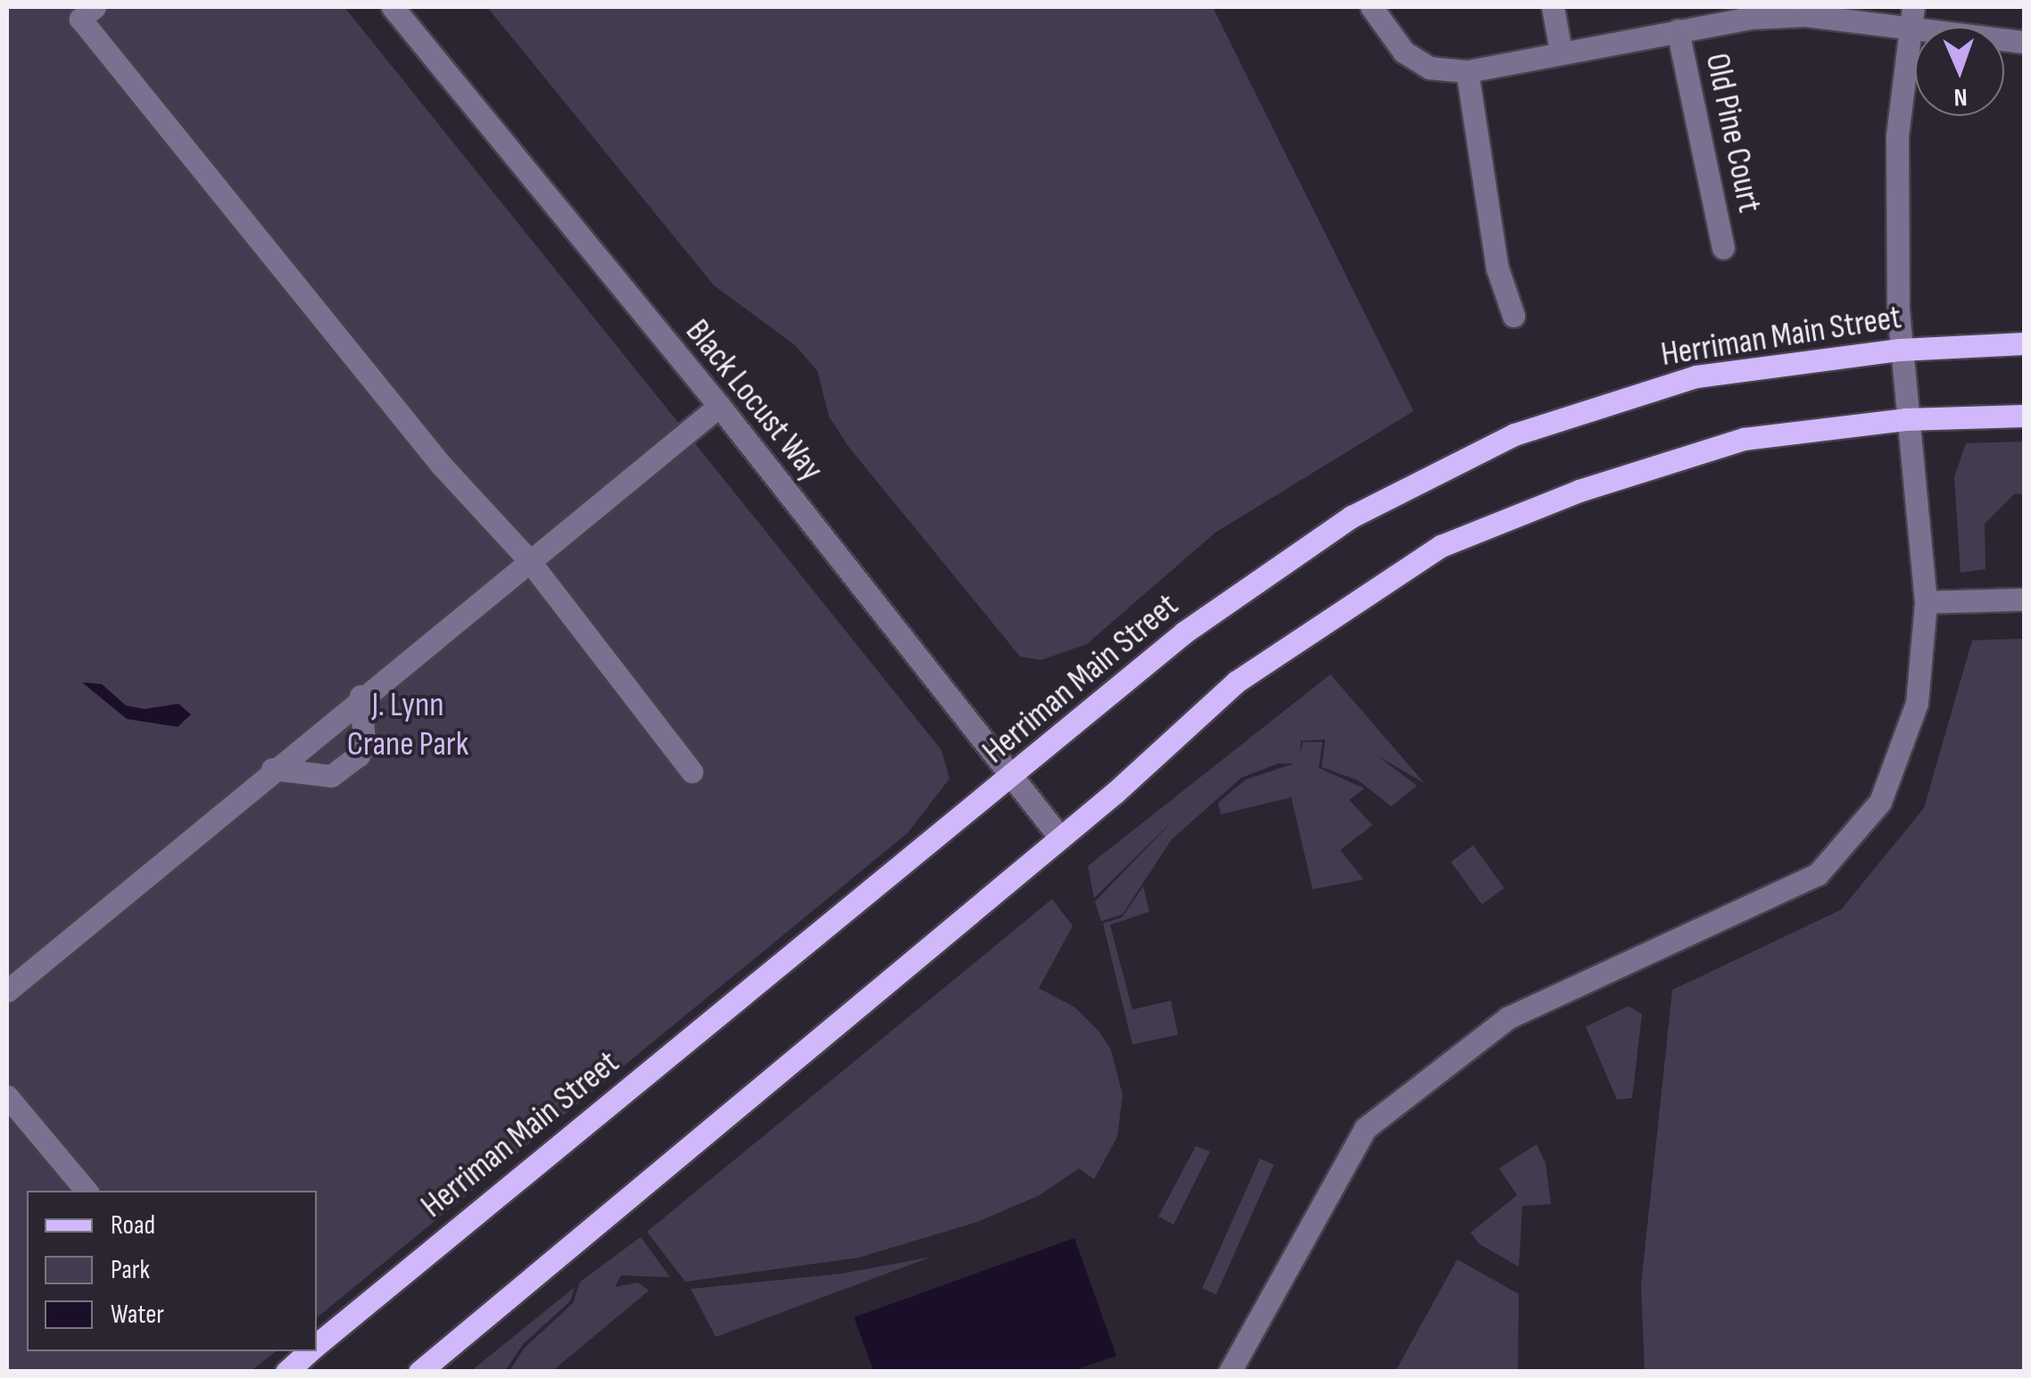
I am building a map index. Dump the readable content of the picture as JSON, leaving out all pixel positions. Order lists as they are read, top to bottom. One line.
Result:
{"streets":{"main road":["Herriman Main Street"],"street":["Old Pine Court","Black Locust Way"]},"crossings":[["Herriman Main Street","Black Locust Way"]],"parks":["J. Lynn Crane Park"],"legend":["Road","Park","Water"],"north":"bottom"}
